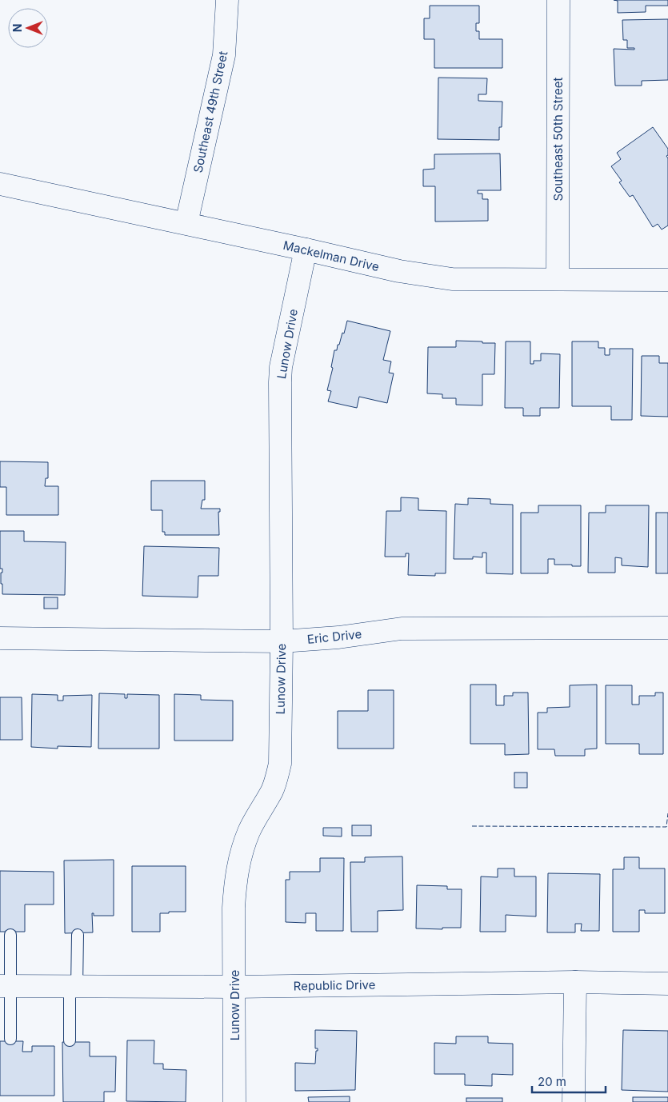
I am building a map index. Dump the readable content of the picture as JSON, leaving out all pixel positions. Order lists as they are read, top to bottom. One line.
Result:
{"streets":{"street":["Southeast 49th Street","Southeast 50th Street","Mackelman Drive","Lunow Drive","Eric Drive","Republic Drive"]},"crossings":[["Southeast 49th Street","Mackelman Drive"],["Southeast 50th Street","Mackelman Drive"],["Mackelman Drive","Lunow Drive"],["Lunow Drive","Eric Drive"],["Lunow Drive","Republic Drive"]],"scale_bar":"20 m","north":"left"}
